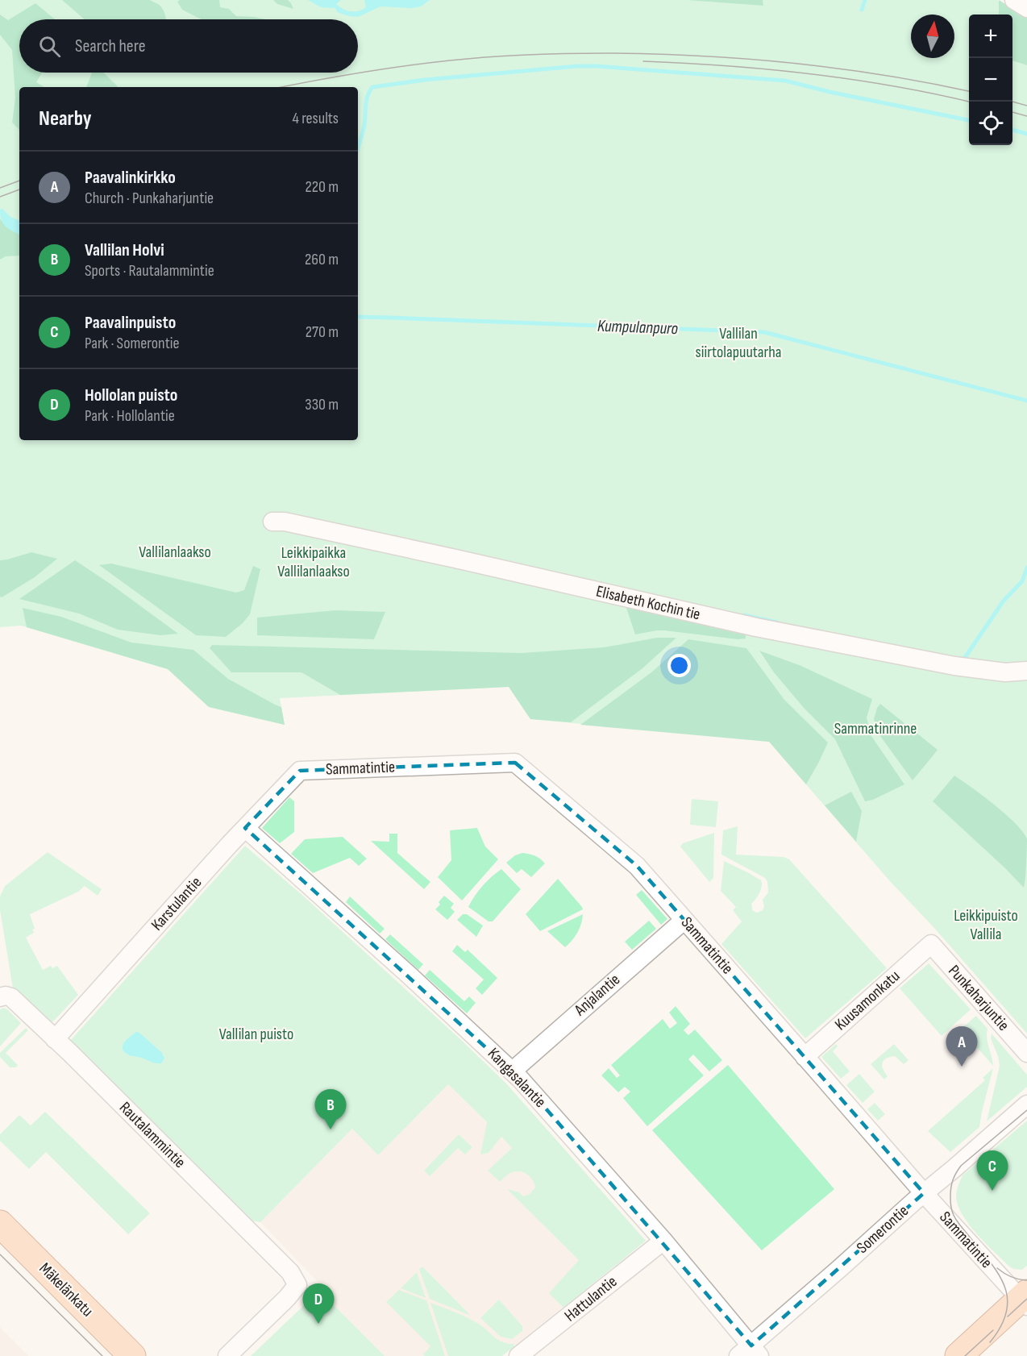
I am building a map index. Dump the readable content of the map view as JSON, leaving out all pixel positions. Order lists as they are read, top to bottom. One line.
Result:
{"streets":{"main road":["Mäkelänkatu"],"street":["Elisabeth Kochin tie","Sammatintie","Karstulantie","Anjalantie","Punkaharjuntie","Kuusamonkatu","Kangasalantie","Rautalammintie","Somerontie","Hattulantie"]},"crossings":[["Sammatintie","Karstulantie"],["Sammatintie","Anjalantie"],["Sammatintie","Kuusamonkatu"],["Sammatintie","Somerontie"],["Karstulantie","Kangasalantie"],["Karstulantie","Rautalammintie"],["Anjalantie","Kangasalantie"],["Punkaharjuntie","Kuusamonkatu"],["Kangasalantie","Somerontie"],["Kangasalantie","Hattulantie"]],"water":["Kumpulanpuro"],"parks":["Vallilan siirtolapuutarha","Vallilanlaakso","Leikkipaikka Vallilanlaakso","Sammatinrinne","Leikkipuisto Vallila","Vallilan puisto"],"north":"top","page":{"map_buttons":["+","−"],"search":"Search here","heading":["Nearby","4 results"],"list":[{"mark":"A","name":"Paavalinkirkko","note":"Church · Punkaharjuntie","value":"220 m"},{"mark":"B","name":"Vallilan Holvi","note":"Sports · Rautalammintie","value":"260 m"},{"mark":"C","name":"Paavalinpuisto","note":"Park · Somerontie","value":"270 m"},{"mark":"D","name":"Hollolan puisto","note":"Park · Hollolantie","value":"330 m"}],"pins":["A","B","C","D"]}}
